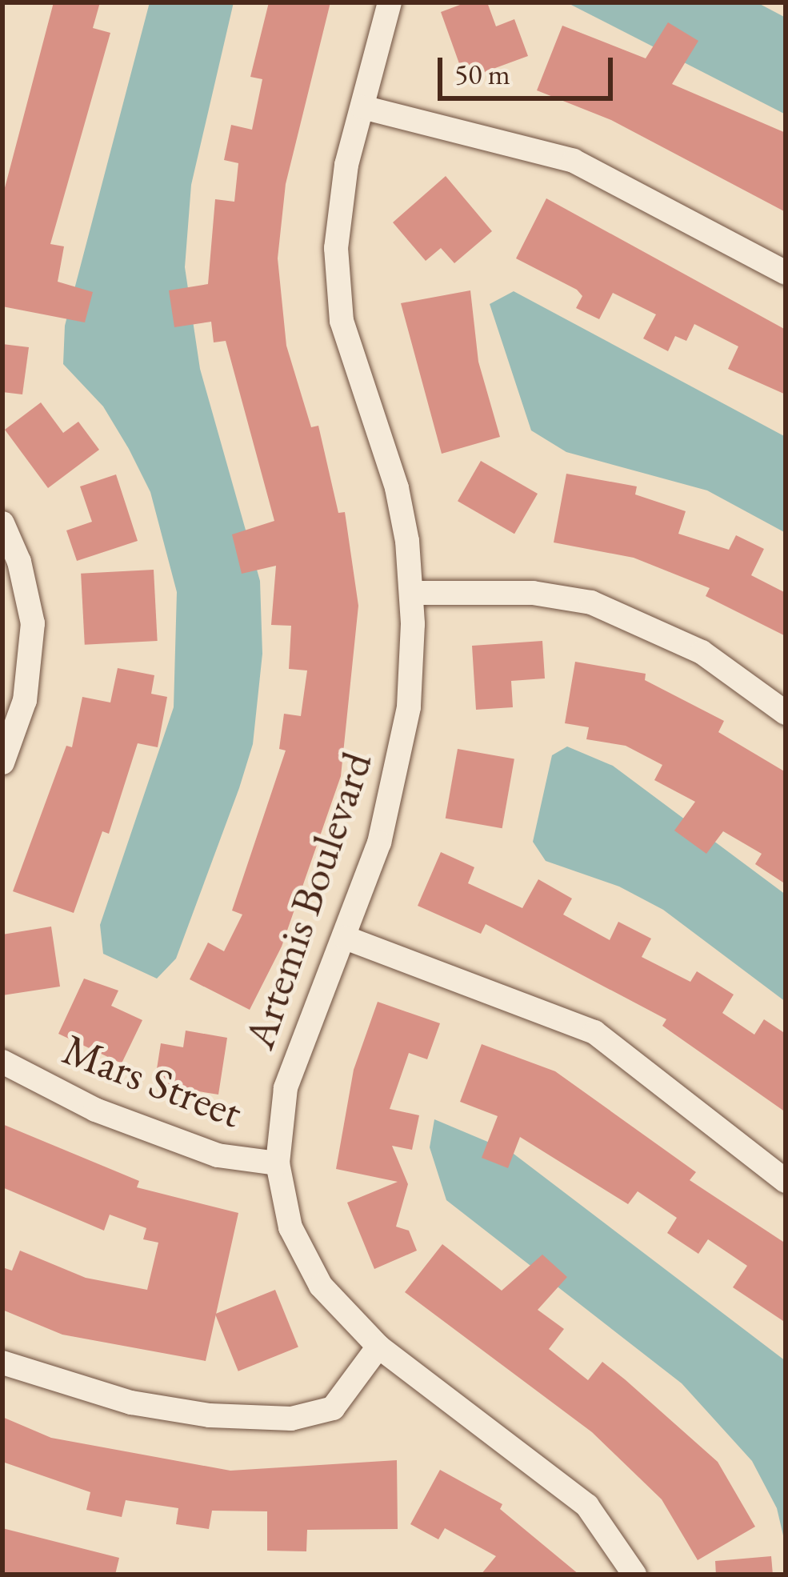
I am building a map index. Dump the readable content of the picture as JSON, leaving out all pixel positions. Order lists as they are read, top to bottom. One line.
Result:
{"streets":{"street":["Artemis Boulevard","Mars Street"]},"crossings":[["Artemis Boulevard","Mars Street"]],"scale_bar":"50 m"}
